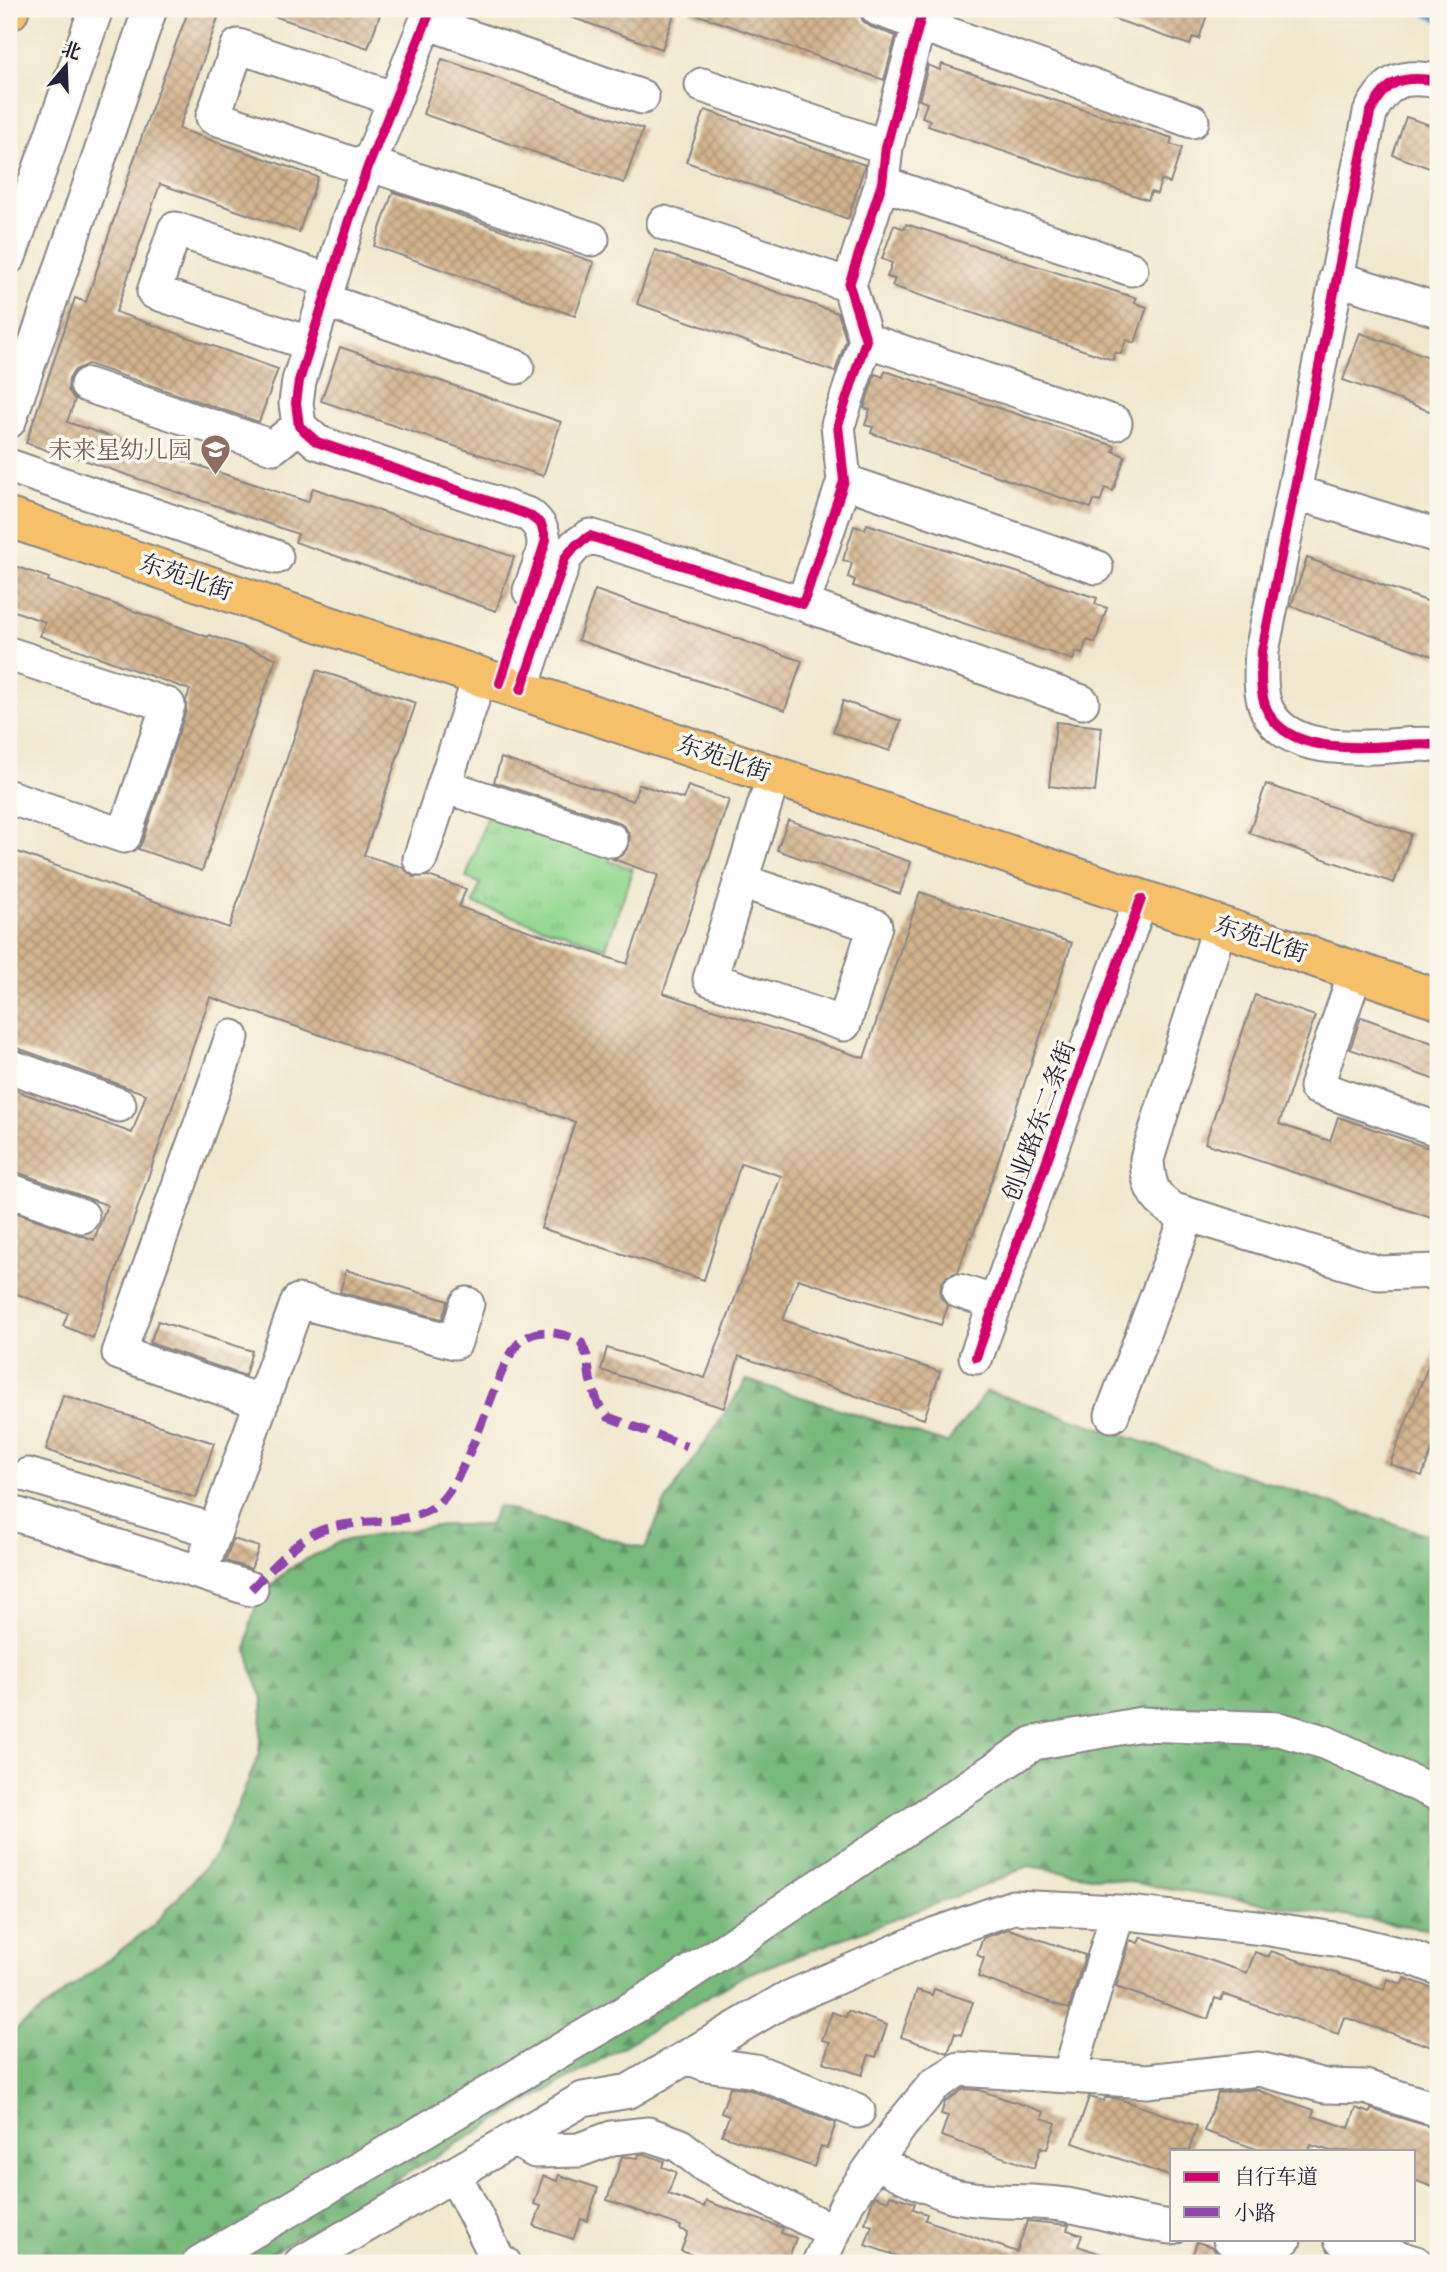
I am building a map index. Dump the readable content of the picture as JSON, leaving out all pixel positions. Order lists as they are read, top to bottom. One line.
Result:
{"streets":{"main road":["东苑北街"],"street":["创业路东二条街"]},"crossings":[["东苑北街","创业路东二条街"]],"places":{"school or university":["未来星幼儿园"]},"legend":["自行车道","小路"],"north":"top"}
